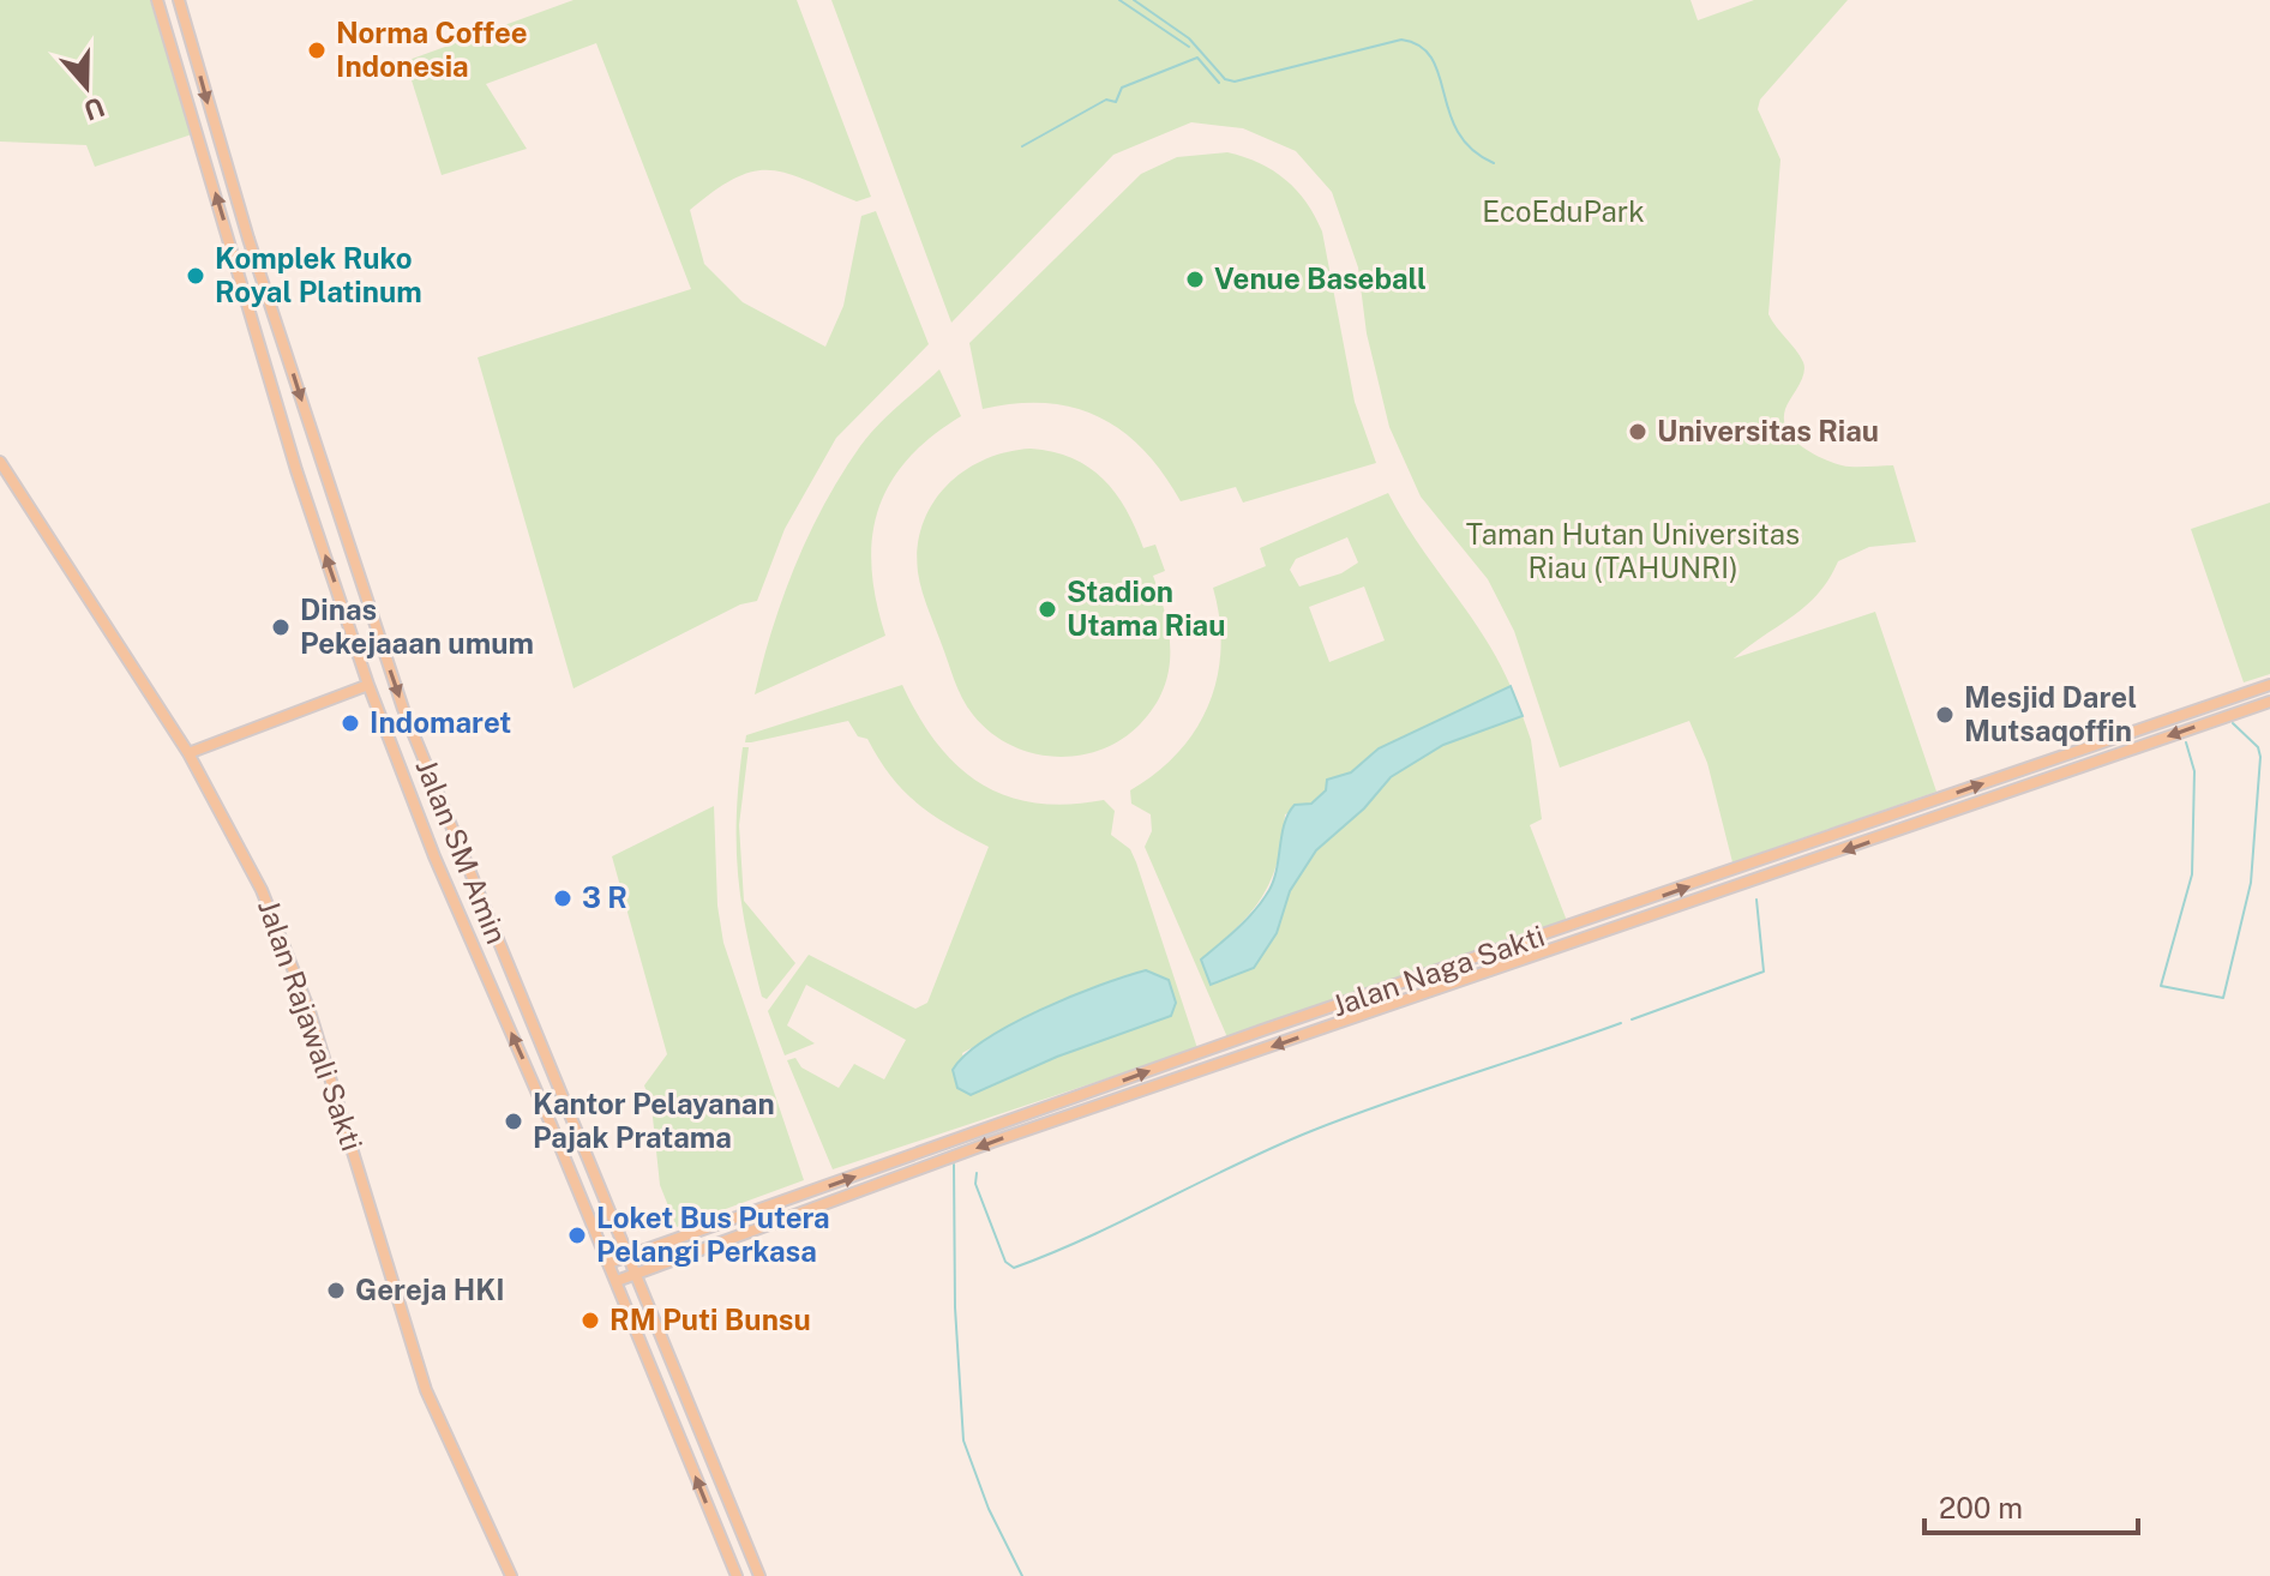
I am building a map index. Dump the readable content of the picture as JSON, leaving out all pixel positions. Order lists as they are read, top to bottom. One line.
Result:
{"streets":{"main road":["Jalan SM Amin","Jalan Naga Sakti","Jalan Rajawali Sakti"]},"crossings":[["Jalan SM Amin","Jalan Naga Sakti"]],"parks":["EcoEduPark","Taman Hutan Universitas Riau (TAHUNRI)"],"places":["Norma Coffee Indonesia","Komplek Ruko Royal Platinum","Venue Baseball","Universitas Riau","Stadion Utama Riau","Dinas Pekejaaan umum","Mesjid Darel Mutsaqoffin","Indomaret","3 R","Kantor Pelayanan Pajak Pratama","Loket Bus Putera Pelangi Perkasa","Gereja HKI","RM Puti Bunsu"],"scale_bar":"200 m","north":"bottom"}
